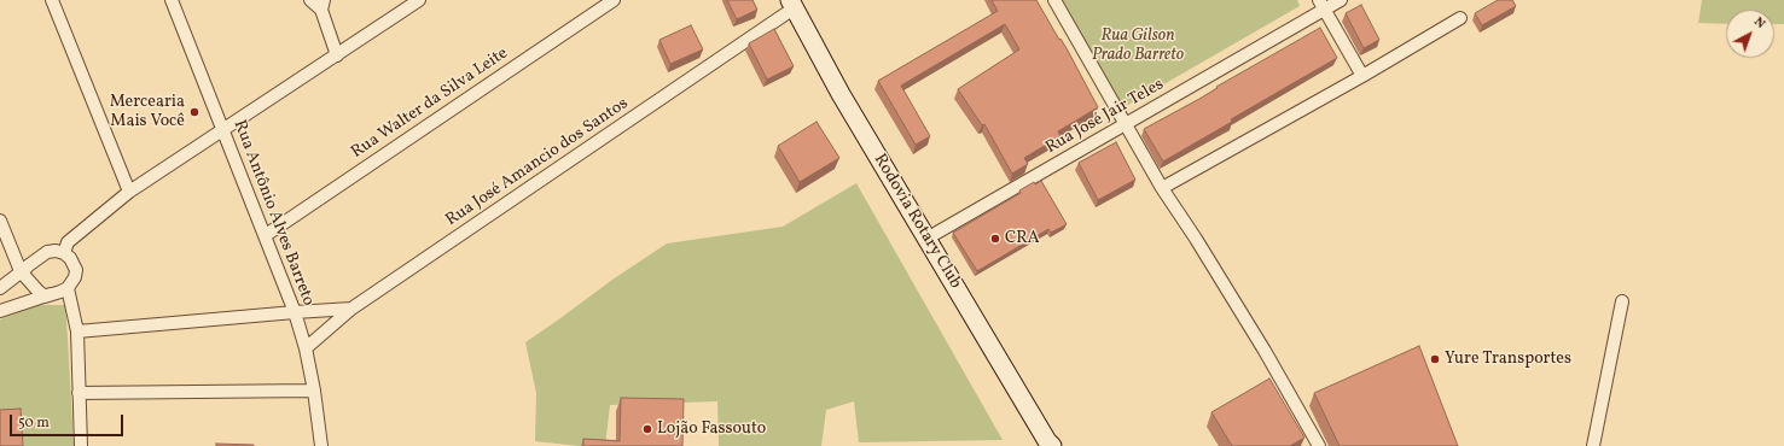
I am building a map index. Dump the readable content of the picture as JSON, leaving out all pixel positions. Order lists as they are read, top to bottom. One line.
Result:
{"streets":{"main road":["Rodovia Rotary Club"],"street":["Rua Walter da Silva Leite","Rua José Jair Teles","Rua José Amancio dos Santos","Rua Antônio Alves Barreto"]},"crossings":[["Rua Walter da Silva Leite","Rua Antônio Alves Barreto"],["Rua José Jair Teles","Rodovia Rotary Club"],["Rua José Amancio dos Santos","Rua Antônio Alves Barreto"],["Rua José Amancio dos Santos","Rodovia Rotary Club"]],"parks":["Rua Gilson Prado Barreto"],"places":["Mercearia Mais Você","CRA","Yure Transportes","Lojão Fassouto"],"scale_bar":"50 m","north":"top right"}
